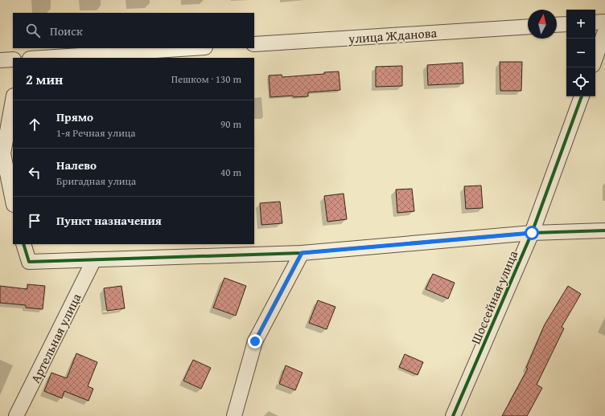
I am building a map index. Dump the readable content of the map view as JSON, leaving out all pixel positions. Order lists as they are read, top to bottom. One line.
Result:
{"streets":{"street":["улица Жданова","Шоссейная улица","Артельная улица"]},"north":"top","page":{"map_buttons":["+","−"],"search":"Поиск","heading":["2 мин","Пешком · 130 m"],"list":[["Прямо","1-я Речная улица","90 m"],["Налево","Бригадная улица","40 m"],"Пункт назначения"]}}
